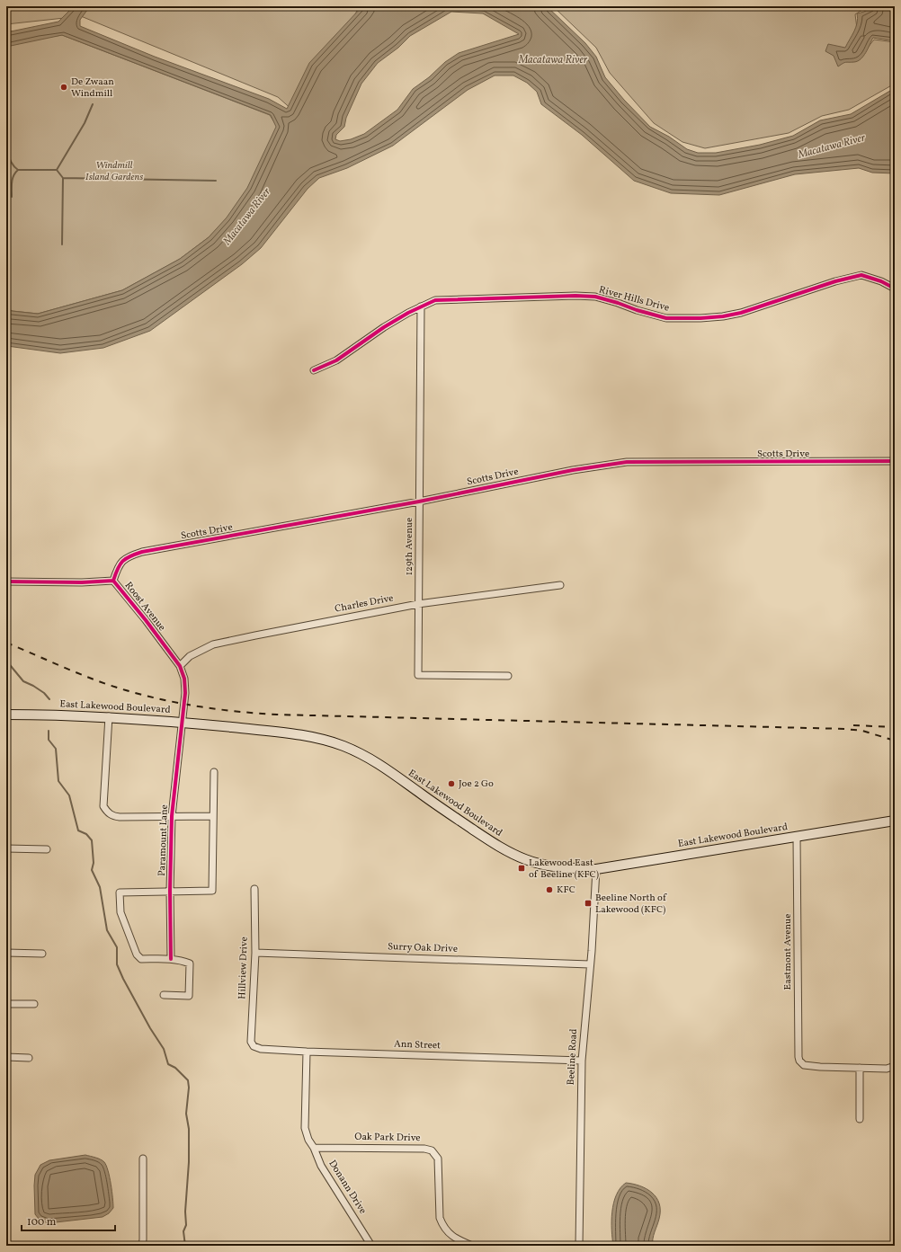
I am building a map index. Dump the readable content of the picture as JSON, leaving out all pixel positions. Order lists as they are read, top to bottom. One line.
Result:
{"streets":{"main road":["East Lakewood Boulevard"],"street":["River Hills Drive","Scotts Drive","129th Avenue","Charles Drive","Roost Avenue","Paramount Lane","Surry Oak Drive","Eastmont Avenue","Hillview Drive","Ann Street","Beeline Road","Oak Park Drive","Donann Drive"]},"crossings":[["River Hills Drive","129th Avenue"],["Scotts Drive","129th Avenue"],["Scotts Drive","Roost Avenue"],["129th Avenue","Charles Drive"],["Charles Drive","Roost Avenue"],["Roost Avenue","East Lakewood Boulevard"],["Roost Avenue","Paramount Lane"],["East Lakewood Boulevard","Paramount Lane"],["East Lakewood Boulevard","Eastmont Avenue"],["East Lakewood Boulevard","Beeline Road"],["Surry Oak Drive","Hillview Drive"],["Surry Oak Drive","Beeline Road"],["Hillview Drive","Ann Street"],["Ann Street","Beeline Road"],["Ann Street","Donann Drive"],["Oak Park Drive","Donann Drive"]],"water":["Macatawa River"],"parks":["Windmill Island Gardens"],"places":{"other":["De Zwaan Windmill","Joe 2 Go","KFC"],"transit":["Lakewood East of Beeline (KFC)","Beeline North of Lakewood (KFC)"]},"scale_bar":"100 m"}
